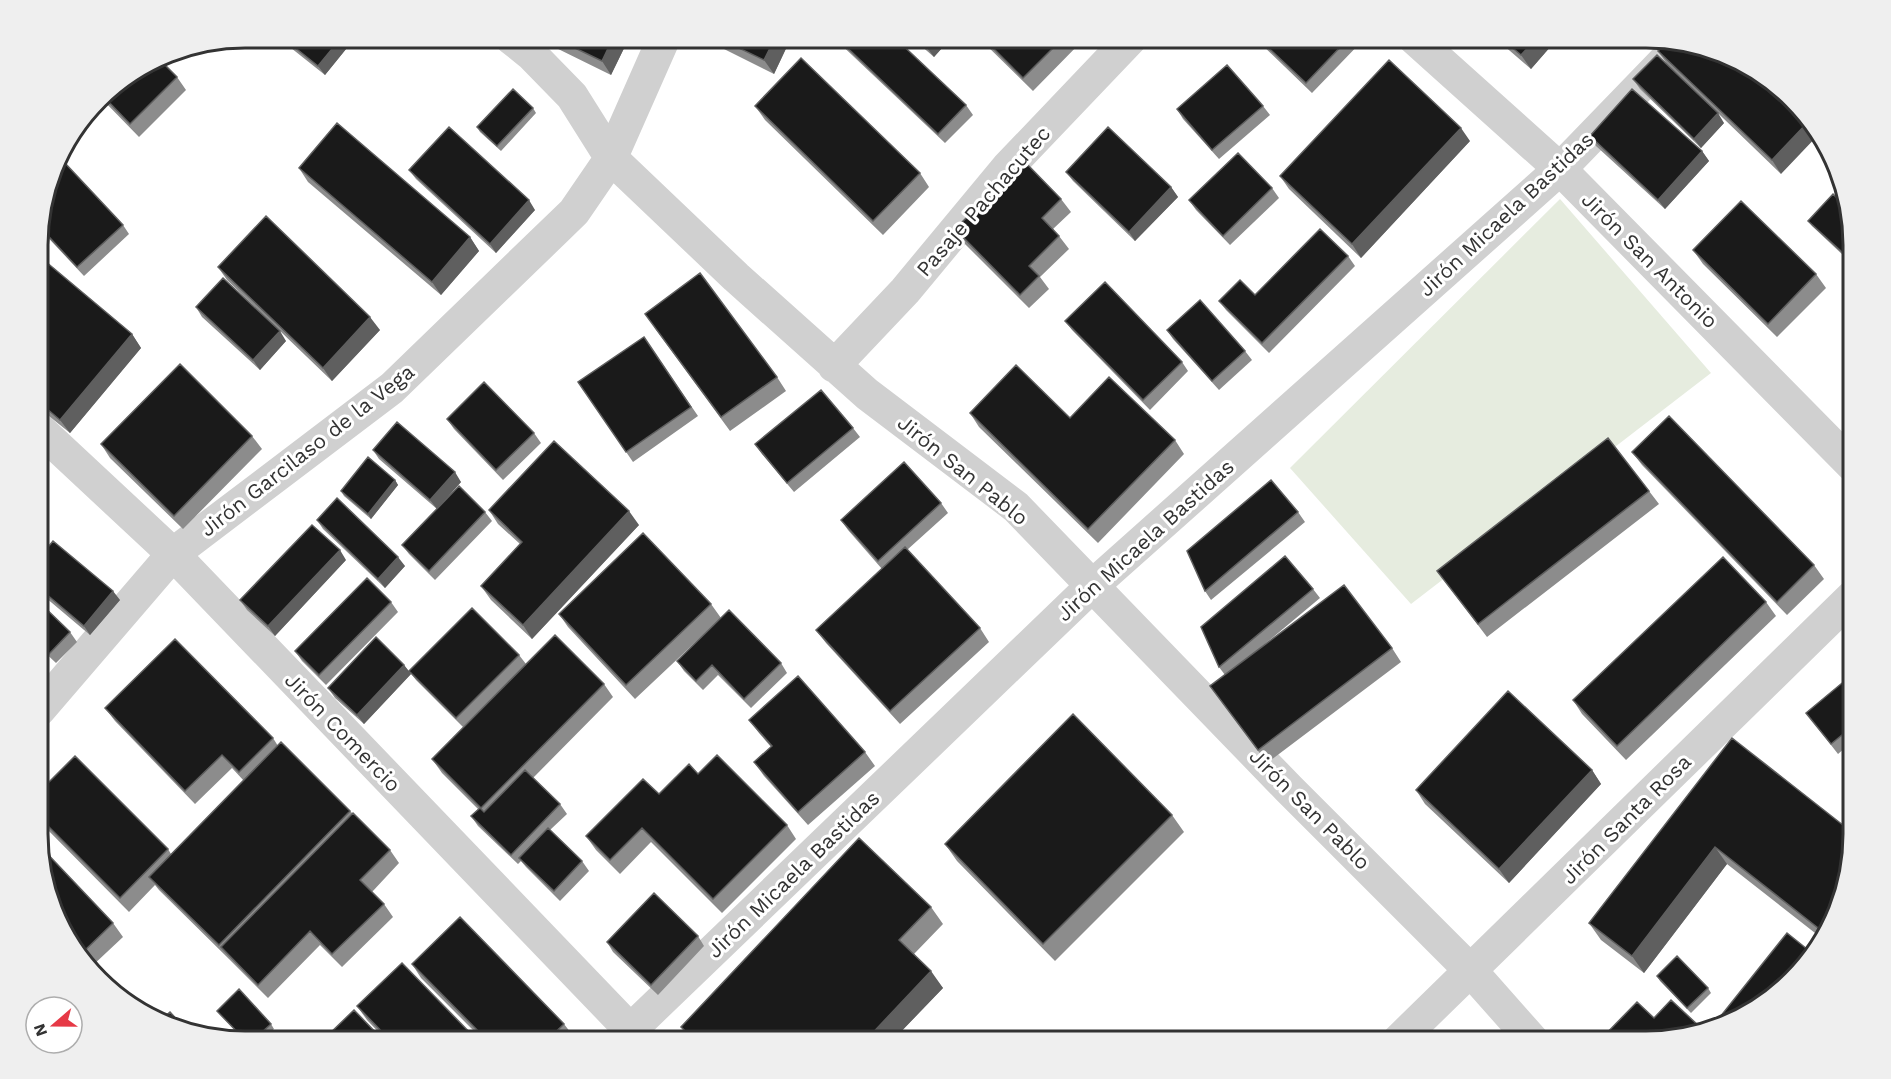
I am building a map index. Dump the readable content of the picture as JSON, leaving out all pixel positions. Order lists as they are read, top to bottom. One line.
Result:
{"streets":{"street":["Pasaje Pachacutec","Jirón Micaela Bastidas","Jirón San Antonio","Jirón Garcilaso de la Vega","Jirón San Pablo","Jirón Comercio","Jirón Santa Rosa"]},"crossings":[["Pasaje Pachacutec","Jirón San Pablo"],["Jirón Micaela Bastidas","Jirón San Antonio"],["Jirón Micaela Bastidas","Jirón San Pablo"],["Jirón Garcilaso de la Vega","Jirón San Pablo"],["Jirón Garcilaso de la Vega","Jirón Comercio"],["Jirón San Pablo","Jirón Santa Rosa"]],"north":"left"}
